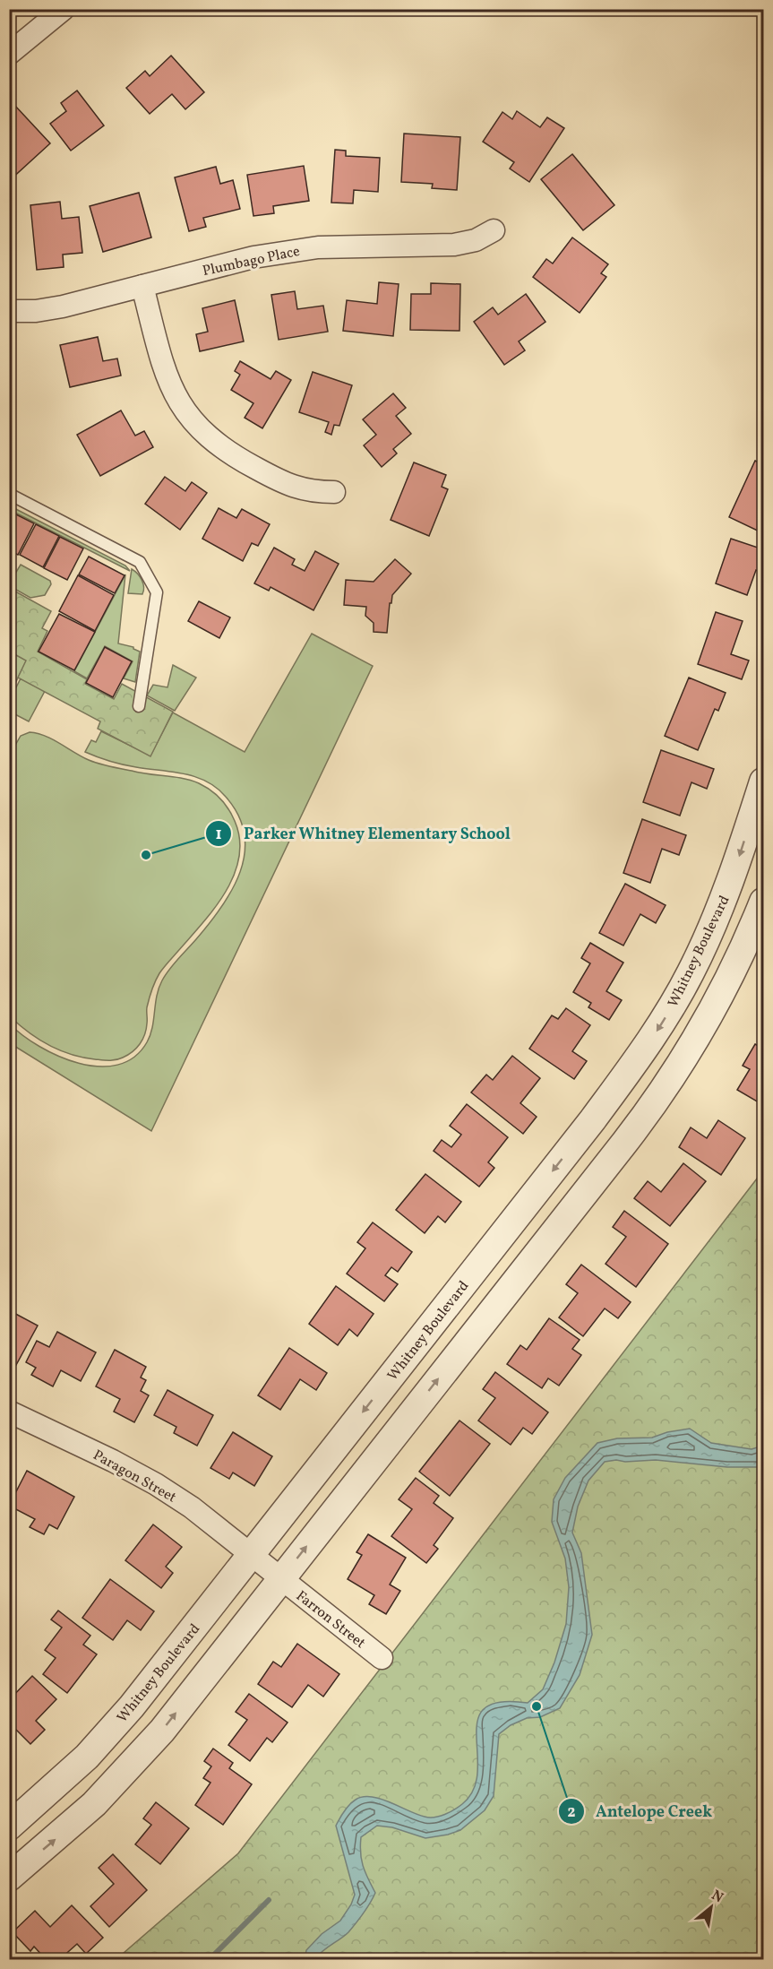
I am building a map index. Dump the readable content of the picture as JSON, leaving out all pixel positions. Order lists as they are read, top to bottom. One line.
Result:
{"streets":{"street":["Plumbago Place","Whitney Boulevard","Paragon Street","Farron Street"]},"crossings":[["Whitney Boulevard","Paragon Street"],["Paragon Street","Farron Street"]],"places":["Parker Whitney Elementary School","Antelope Creek"],"north":"top right"}
